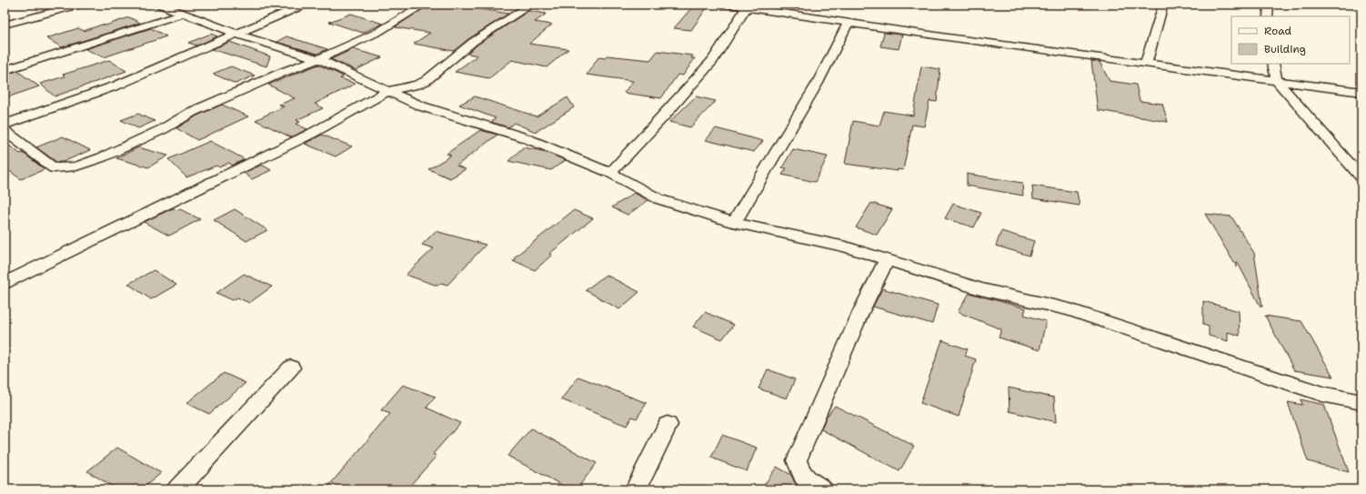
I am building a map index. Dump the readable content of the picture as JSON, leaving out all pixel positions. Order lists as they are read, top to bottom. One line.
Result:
{"legend":["Road","Building"]}
